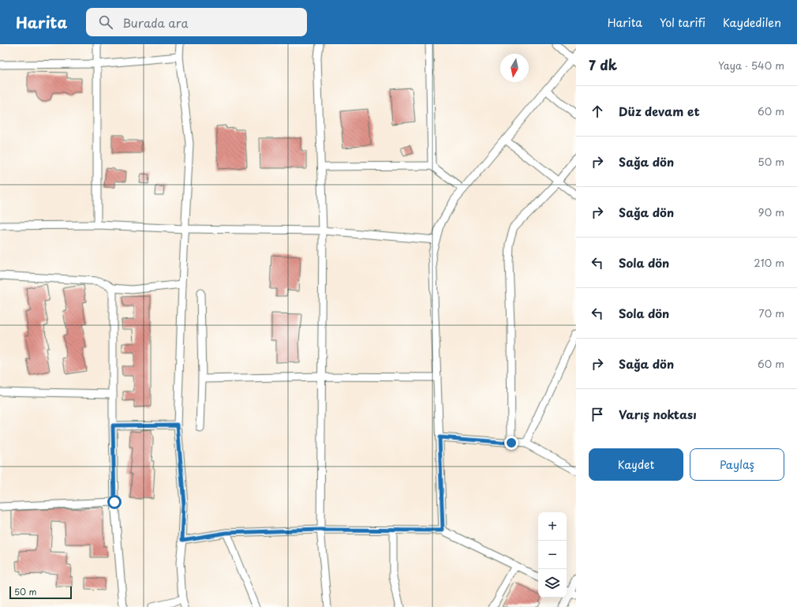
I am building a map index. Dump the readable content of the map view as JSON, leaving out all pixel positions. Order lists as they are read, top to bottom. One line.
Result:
{"scale_bar":"50 m","north":"bottom","page":{"header":"Harita","search":"Burada ara","nav":["Harita","Yol tarifi","Kaydedilen"],"heading":["7 dk","Yaya · 540 m"],"list":[["Düz devam et","60 m"],["Sağa dön","50 m"],["Sağa dön","90 m"],["Sola dön","210 m"],["Sola dön","70 m"],["Sağa dön","60 m"],"Varış noktası"],"buttons":["Kaydet","Paylaş"],"map_buttons":["+","−"],"scale":"50 m"}}
